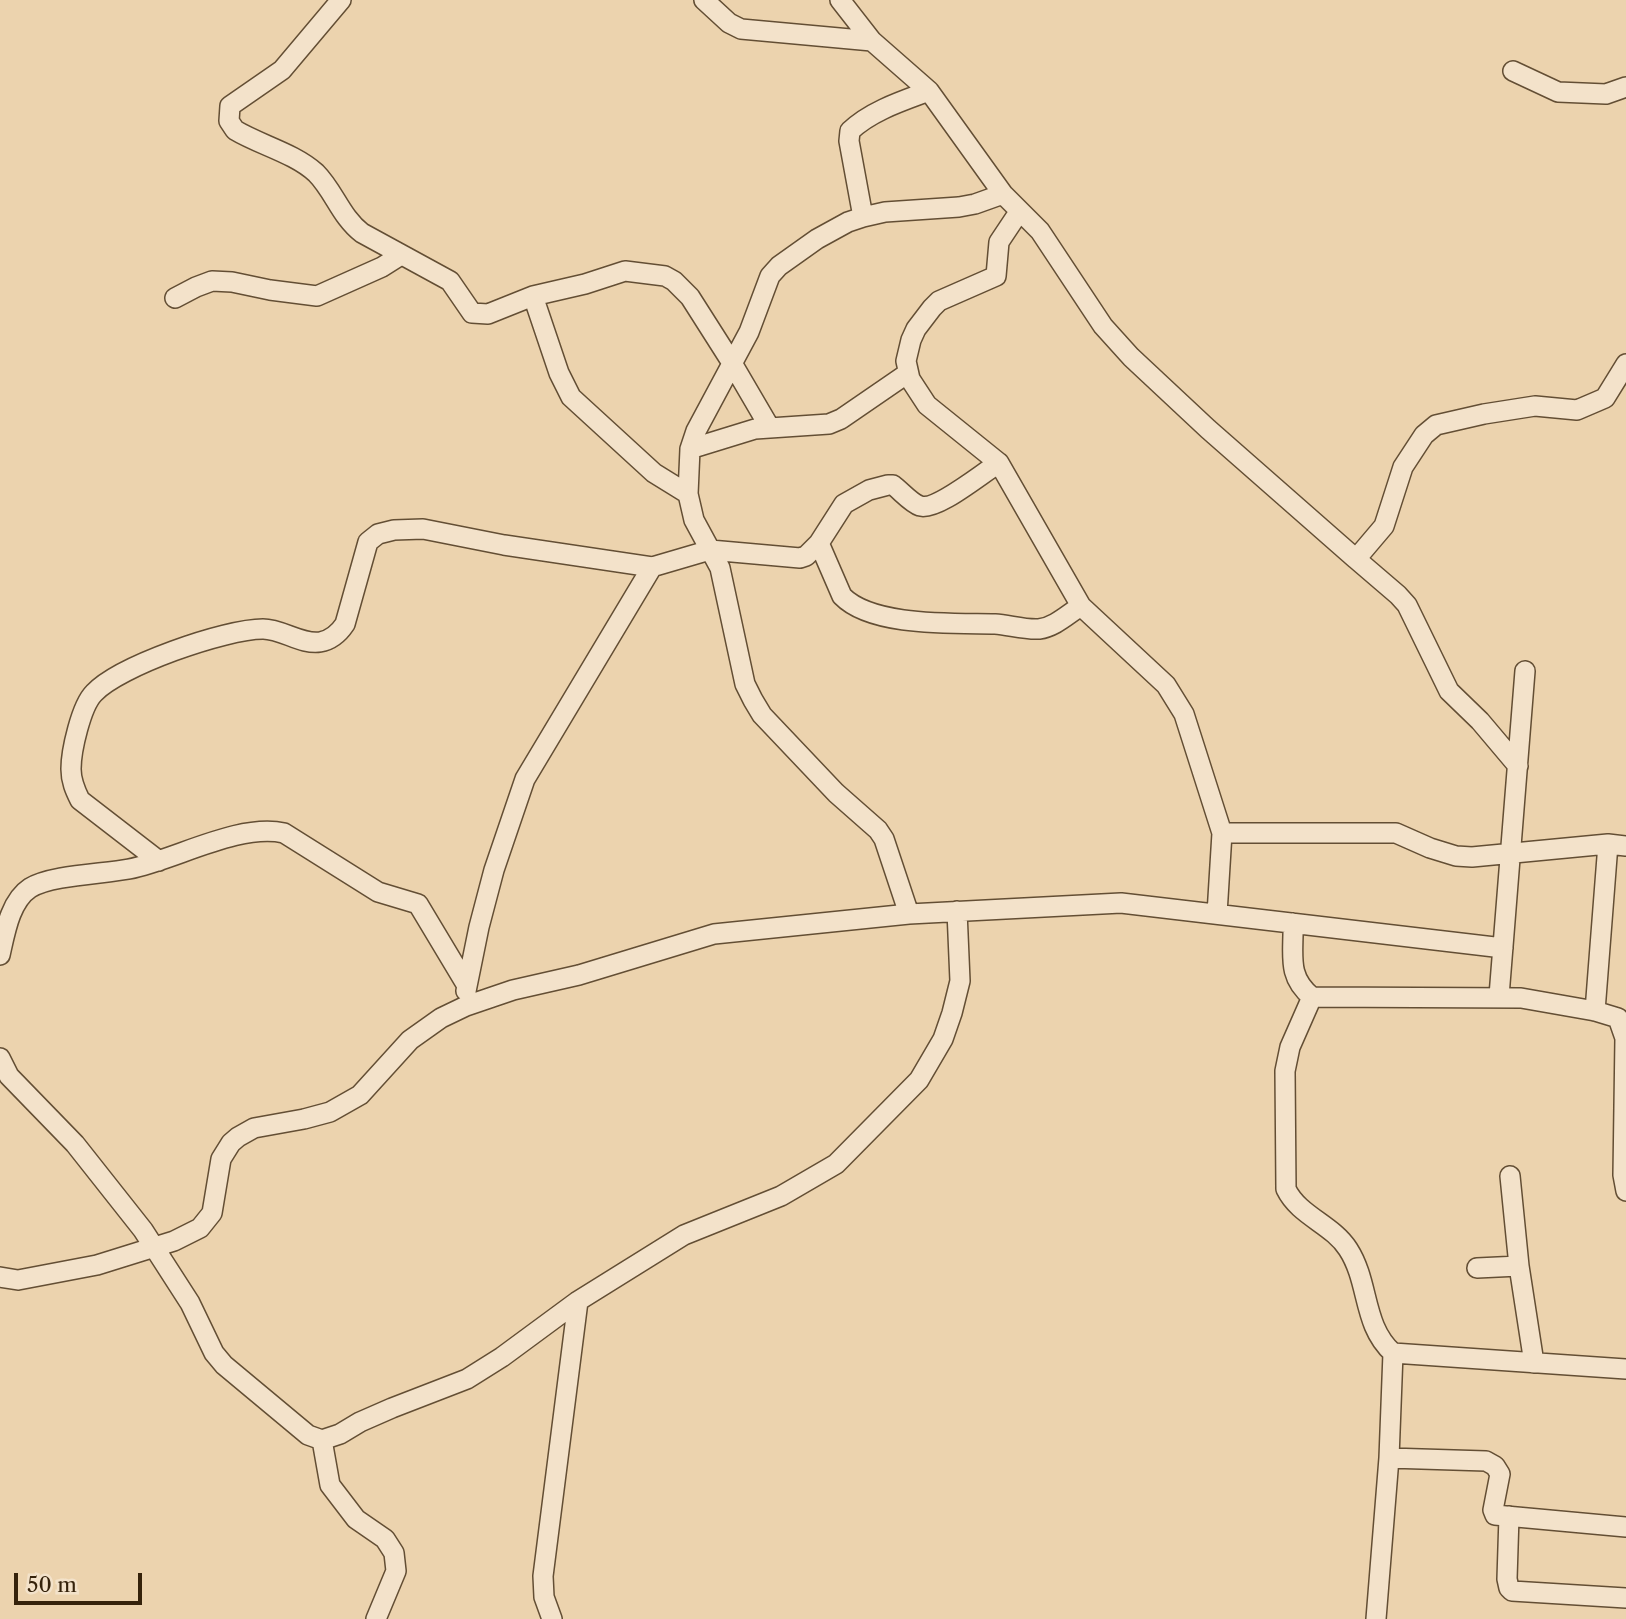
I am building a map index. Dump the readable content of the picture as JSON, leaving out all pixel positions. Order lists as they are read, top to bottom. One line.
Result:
{"scale_bar":"50 m"}
